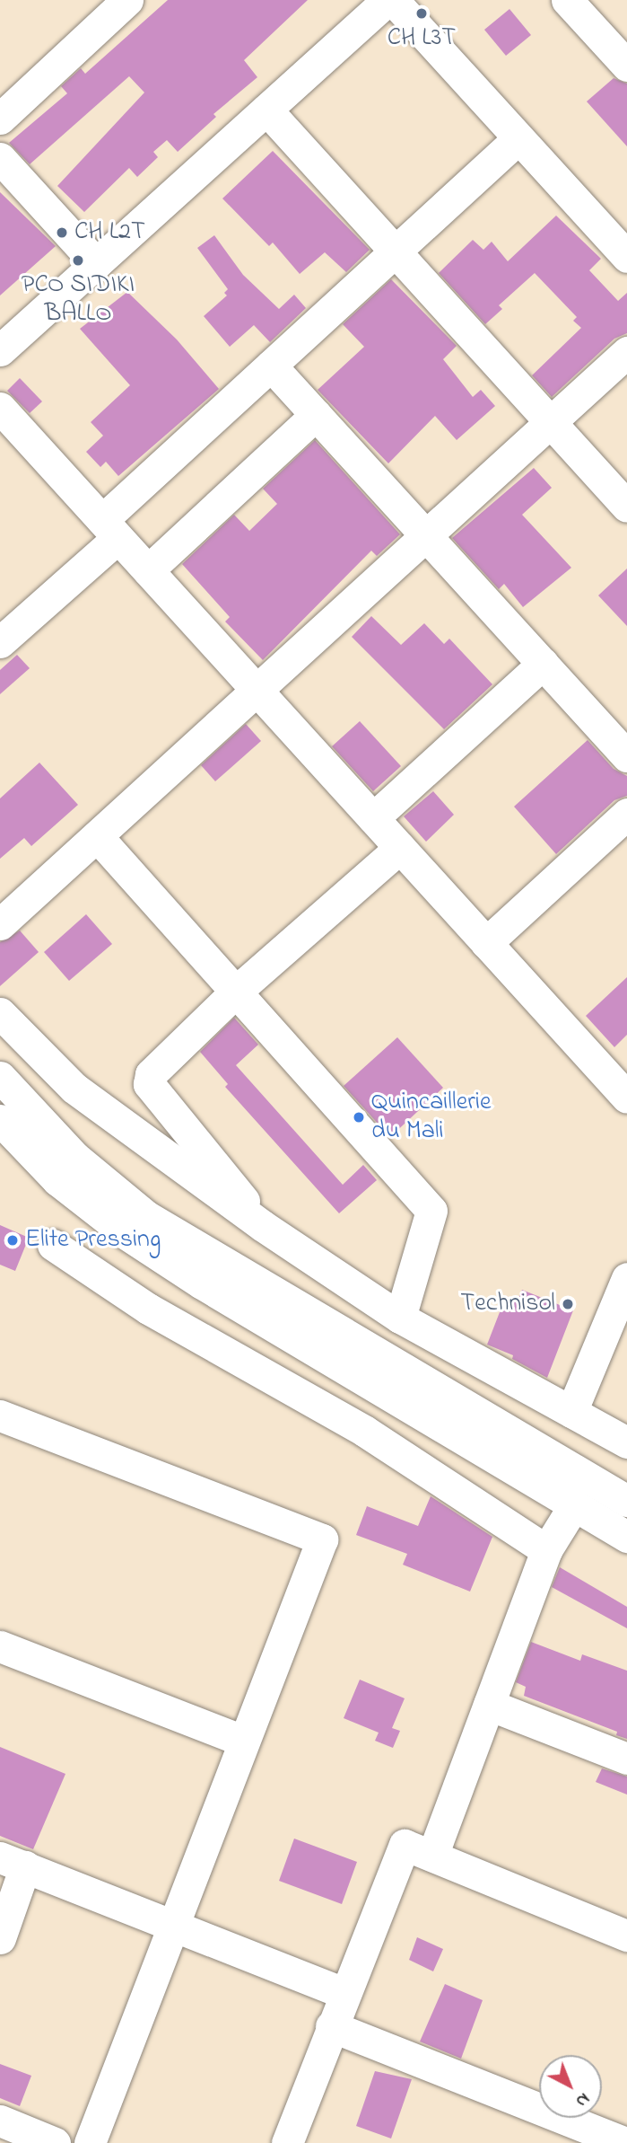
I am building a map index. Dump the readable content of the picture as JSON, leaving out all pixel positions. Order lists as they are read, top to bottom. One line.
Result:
{"places":["CH L3T","CH L2T","PCO SIDIKI BALLO","Quincaillerie du Mali","Elite Pressing","Technisol"],"north":"bottom right"}
